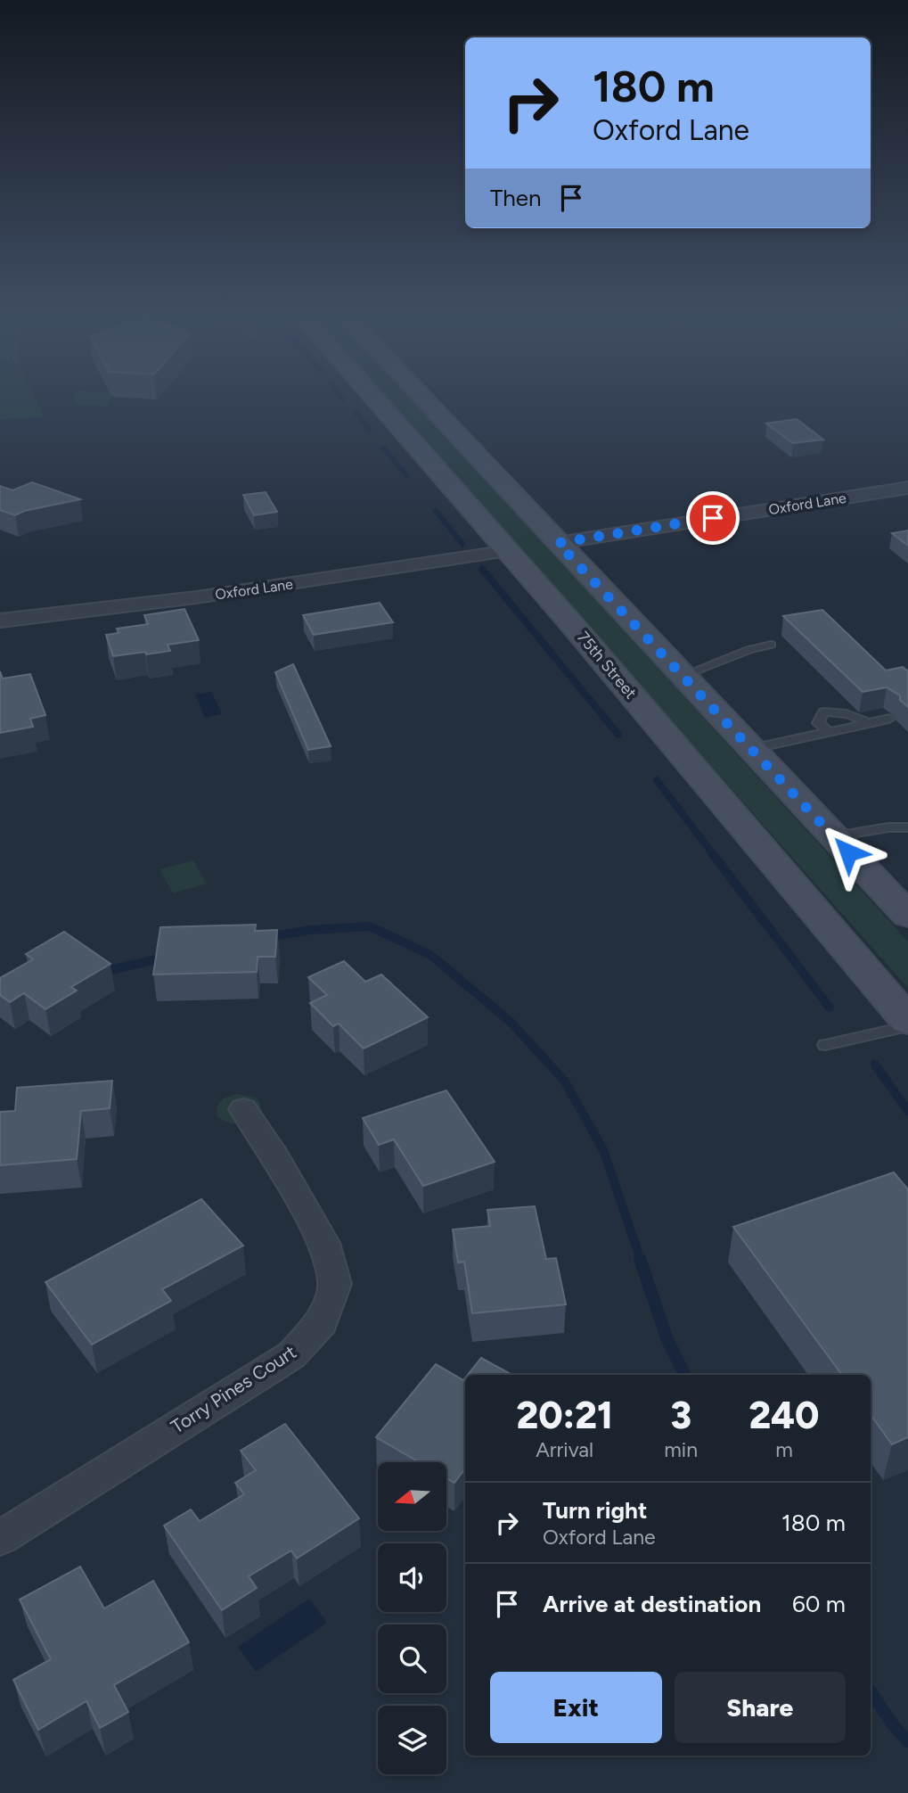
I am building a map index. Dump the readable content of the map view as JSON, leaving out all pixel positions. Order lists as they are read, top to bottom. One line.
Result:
{"streets":{"main road":["75th Street"],"street":["Oxford Lane","Torry Pines Court"]},"crossings":[["Oxford Lane","75th Street"]],"north":"left","page":{"turn":["180 m","Oxford Lane"],"then":"Then","eta":["20:21","Arrival","3","min","240","m"],"list":[{"name":"Turn right","note":"Oxford Lane","value":"180 m"},{"name":"Arrive at destination","value":"60 m"}],"buttons":["Exit","Share"]}}
